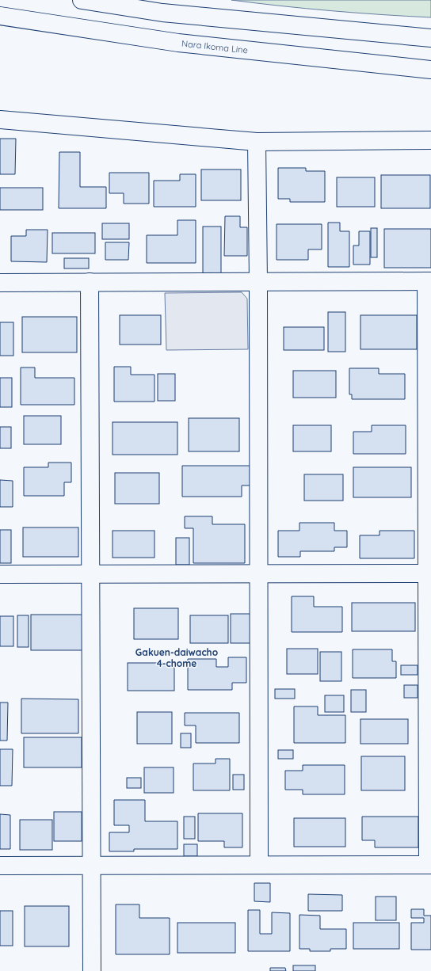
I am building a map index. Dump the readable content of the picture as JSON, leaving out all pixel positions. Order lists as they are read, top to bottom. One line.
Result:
{"streets":{"street":["Nara Ikoma Line"]},"districts":["Gakuen-daiwacho 4-chome"]}
